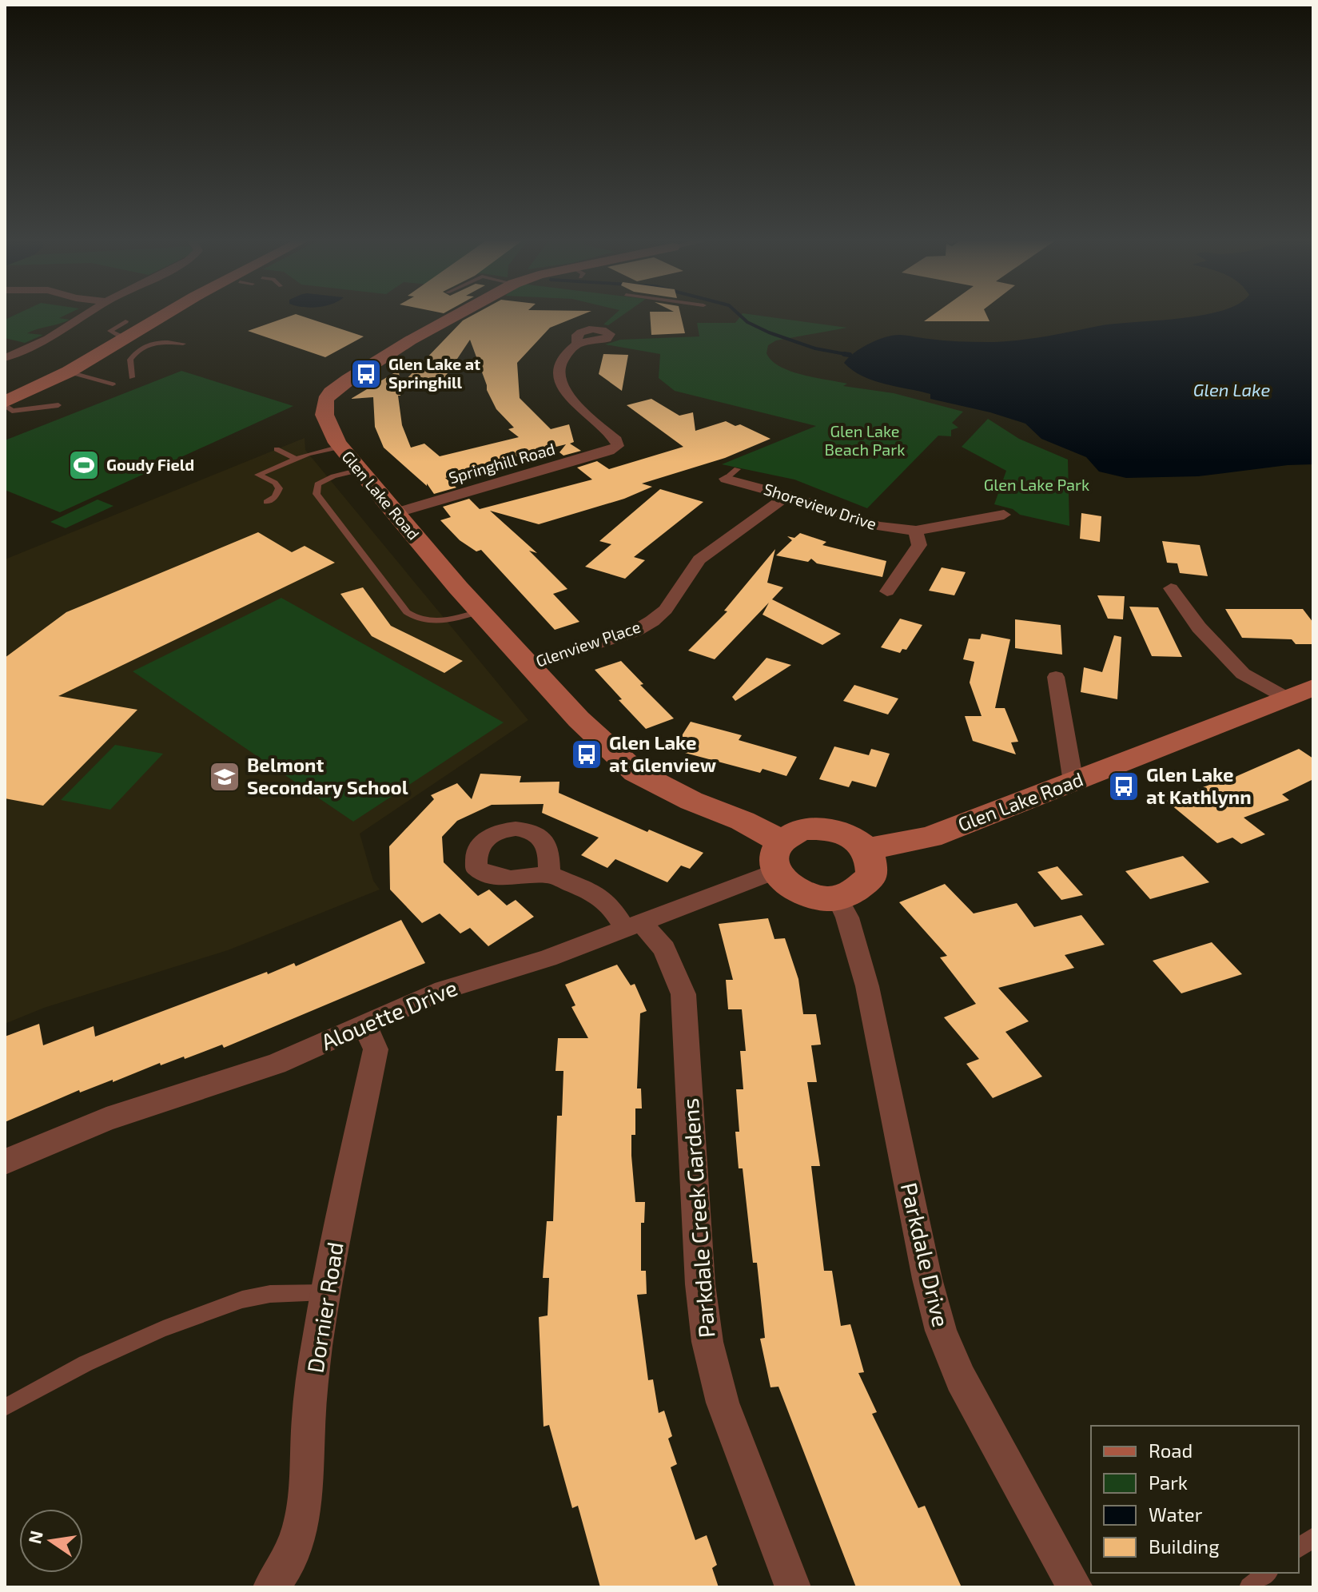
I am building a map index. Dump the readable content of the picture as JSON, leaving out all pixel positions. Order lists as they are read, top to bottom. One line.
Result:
{"streets":{"street":["Springhill Road","Glen Lake Road","Shoreview Drive","Glenview Place","Alouette Drive","Parkdale Creek Gardens","Parkdale Drive","Dornier Road"]},"crossings":[["Springhill Road","Glen Lake Road"],["Glen Lake Road","Glenview Place"],["Glen Lake Road","Alouette Drive"],["Glen Lake Road","Parkdale Drive"],["Shoreview Drive","Glenview Place"],["Alouette Drive","Parkdale Creek Gardens"],["Alouette Drive","Parkdale Drive"],["Alouette Drive","Dornier Road"]],"water":["Glen Lake"],"parks":["Glen Lake Beach Park","Glen Lake Park"],"places":{"bus stop":["Glen Lake at Springhill","Glen Lake at Glenview","Glen Lake at Kathlynn"],"sports":["Goudy Field"],"school or university":["Belmont Secondary School"]},"legend":["Road","Park","Water","Building"],"north":"left"}
